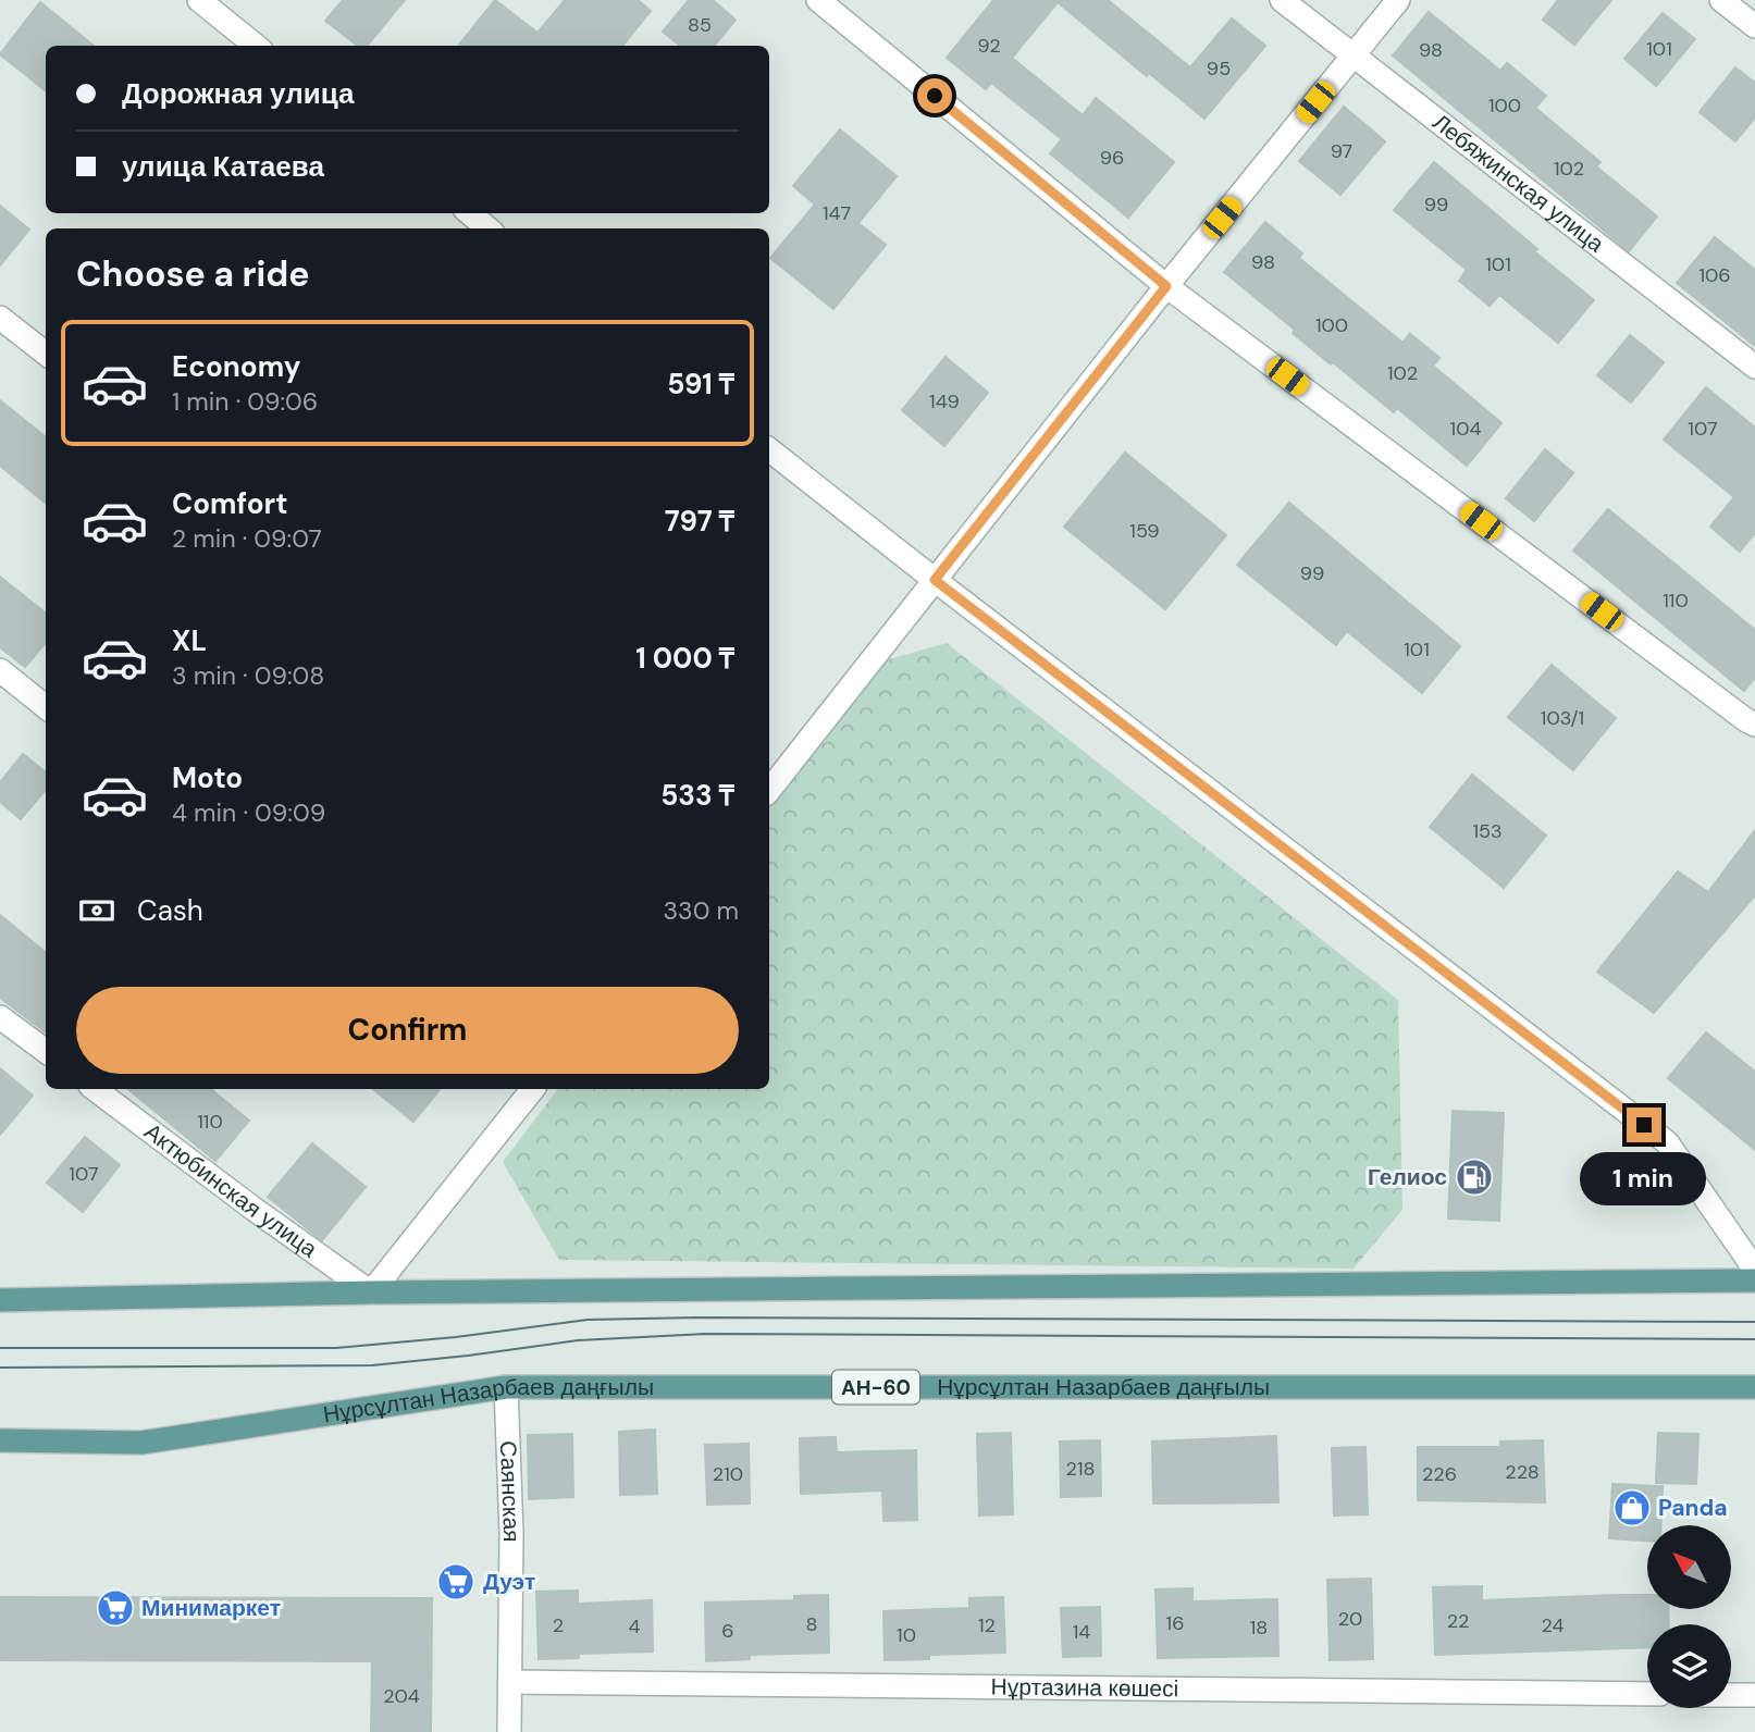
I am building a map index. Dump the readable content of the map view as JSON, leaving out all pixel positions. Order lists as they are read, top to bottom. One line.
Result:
{"streets":{"main road":["АН-60","Нұрсұлтан Назарбаев даңғылы"],"street":["Лебяжинская улица","Актюбинская улица","Саянская","Нұртазина көшесі"]},"crossings":[["Нұрсұлтан Назарбаев даңғылы","Саянская"],["Саянская","Нұртазина көшесі"]],"places":{"fuel station":["Гелиос"],"shop":["Panda"],"supermarket":["Дуэт","Минимаркет"]},"house_numbers":["85","92","101","98","95","100","97","96","102","99","147","98","101","106","100","102","149","104","107","159","99","110","101","103/1","153","110","107","218","228","210","226","20","22","16","8","2","12","24","4","18","6","14","10","204"],"north":"top left","page":{"banner":["Дорожная улица","улица Катаева"],"heading":"Choose a ride","list":[{"name":"Economy","note":"1 min · 09:06","value":"591 ₸"},{"name":"Comfort","note":"2 min · 09:07","value":"797 ₸"},{"name":"XL","note":"3 min · 09:08","value":"1 000 ₸"},{"name":"Moto","note":"4 min · 09:09","value":"533 ₸"}],"pay":["Cash","330 m"],"buttons":"Confirm","bubble":"1 min"}}
